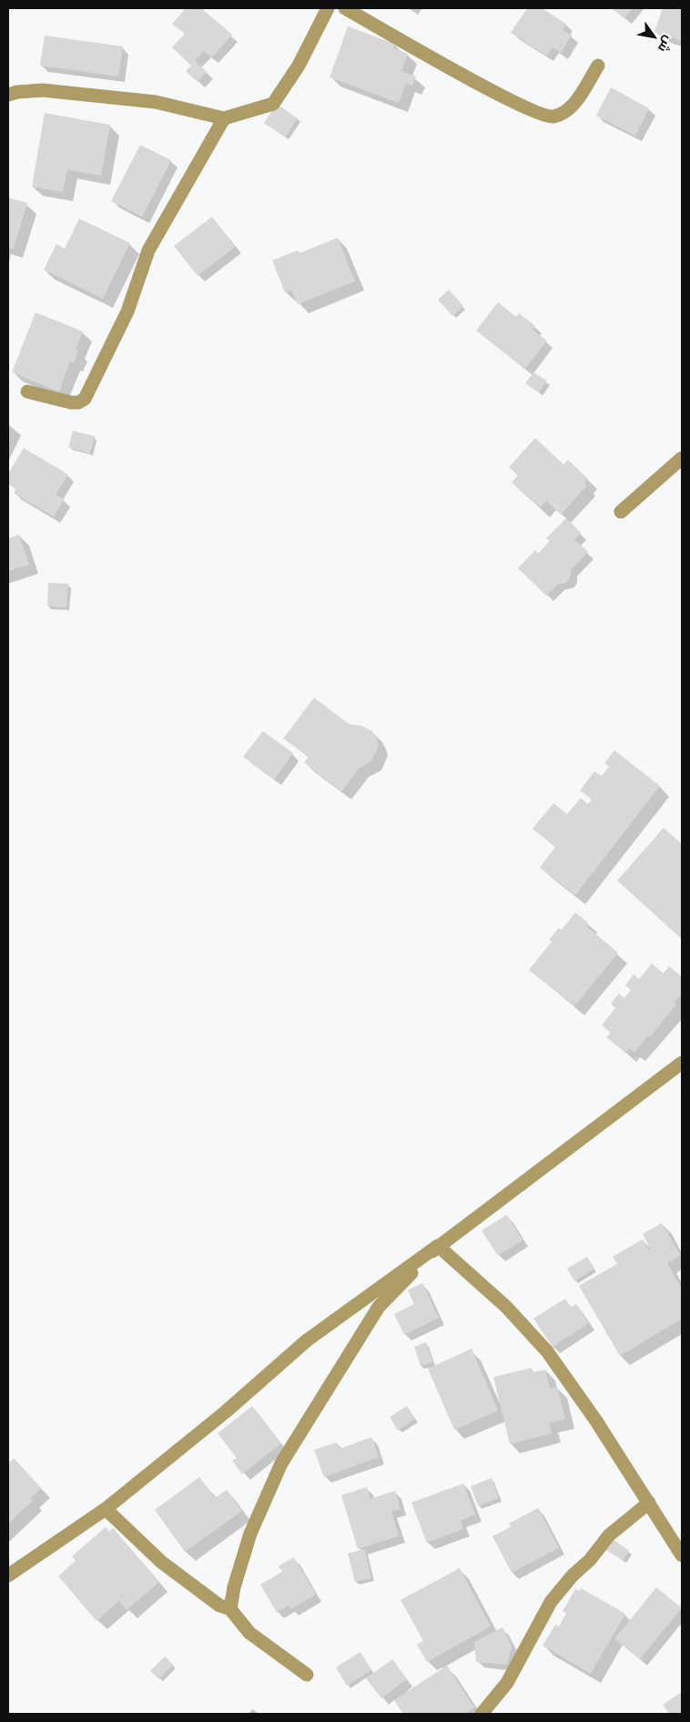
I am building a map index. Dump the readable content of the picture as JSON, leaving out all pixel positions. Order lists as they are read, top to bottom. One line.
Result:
{"north":"bottom right"}
